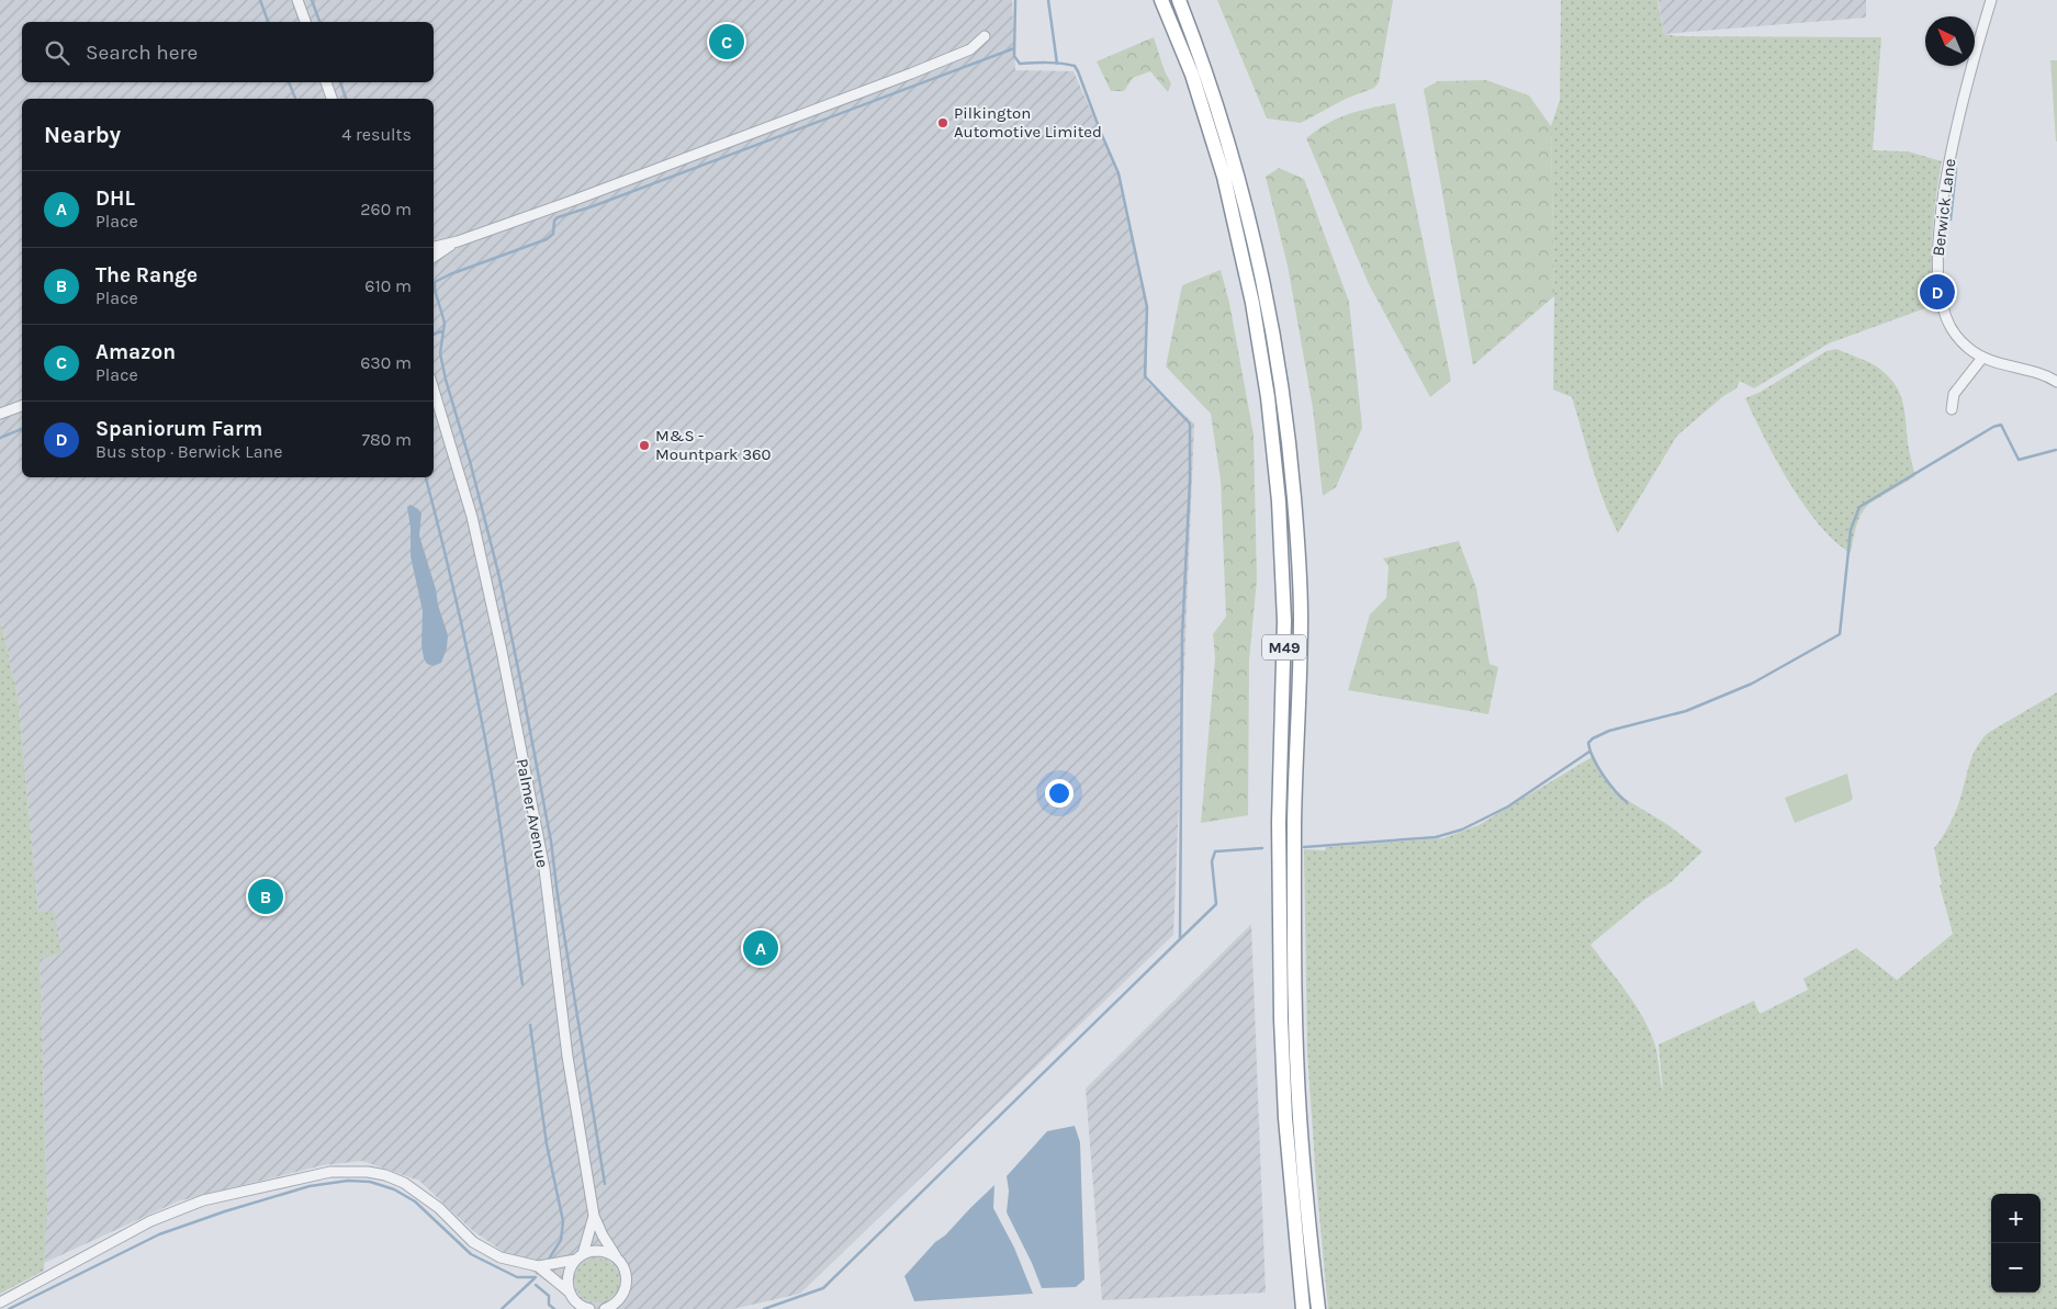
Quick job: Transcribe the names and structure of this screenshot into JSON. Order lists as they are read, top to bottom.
{
  "streets": {
    "highway": ["M49"],
    "street": ["Berwick Lane", "Palmer Avenue"]
  },
  "places": ["Pilkington Automotive Limited", "M&S - Mountpark 360"],
  "north": "top left",
  "page": {
    "pins": [
      "C",
      "D",
      "B",
      "A"
    ],
    "search": "Search here",
    "heading": ["Nearby", "4 results"],
    "list": [
      {
        "mark": "A",
        "name": "DHL",
        "note": "Place",
        "value": "260 m"
      },
      {
        "mark": "B",
        "name": "The Range",
        "note": "Place",
        "value": "610 m"
      },
      {
        "mark": "C",
        "name": "Amazon",
        "note": "Place",
        "value": "630 m"
      },
      {
        "mark": "D",
        "name": "Spaniorum Farm",
        "note": "Bus stop · Berwick Lane",
        "value": "780 m"
      }
    ],
    "map_buttons": ["+", "−"]
  }
}
